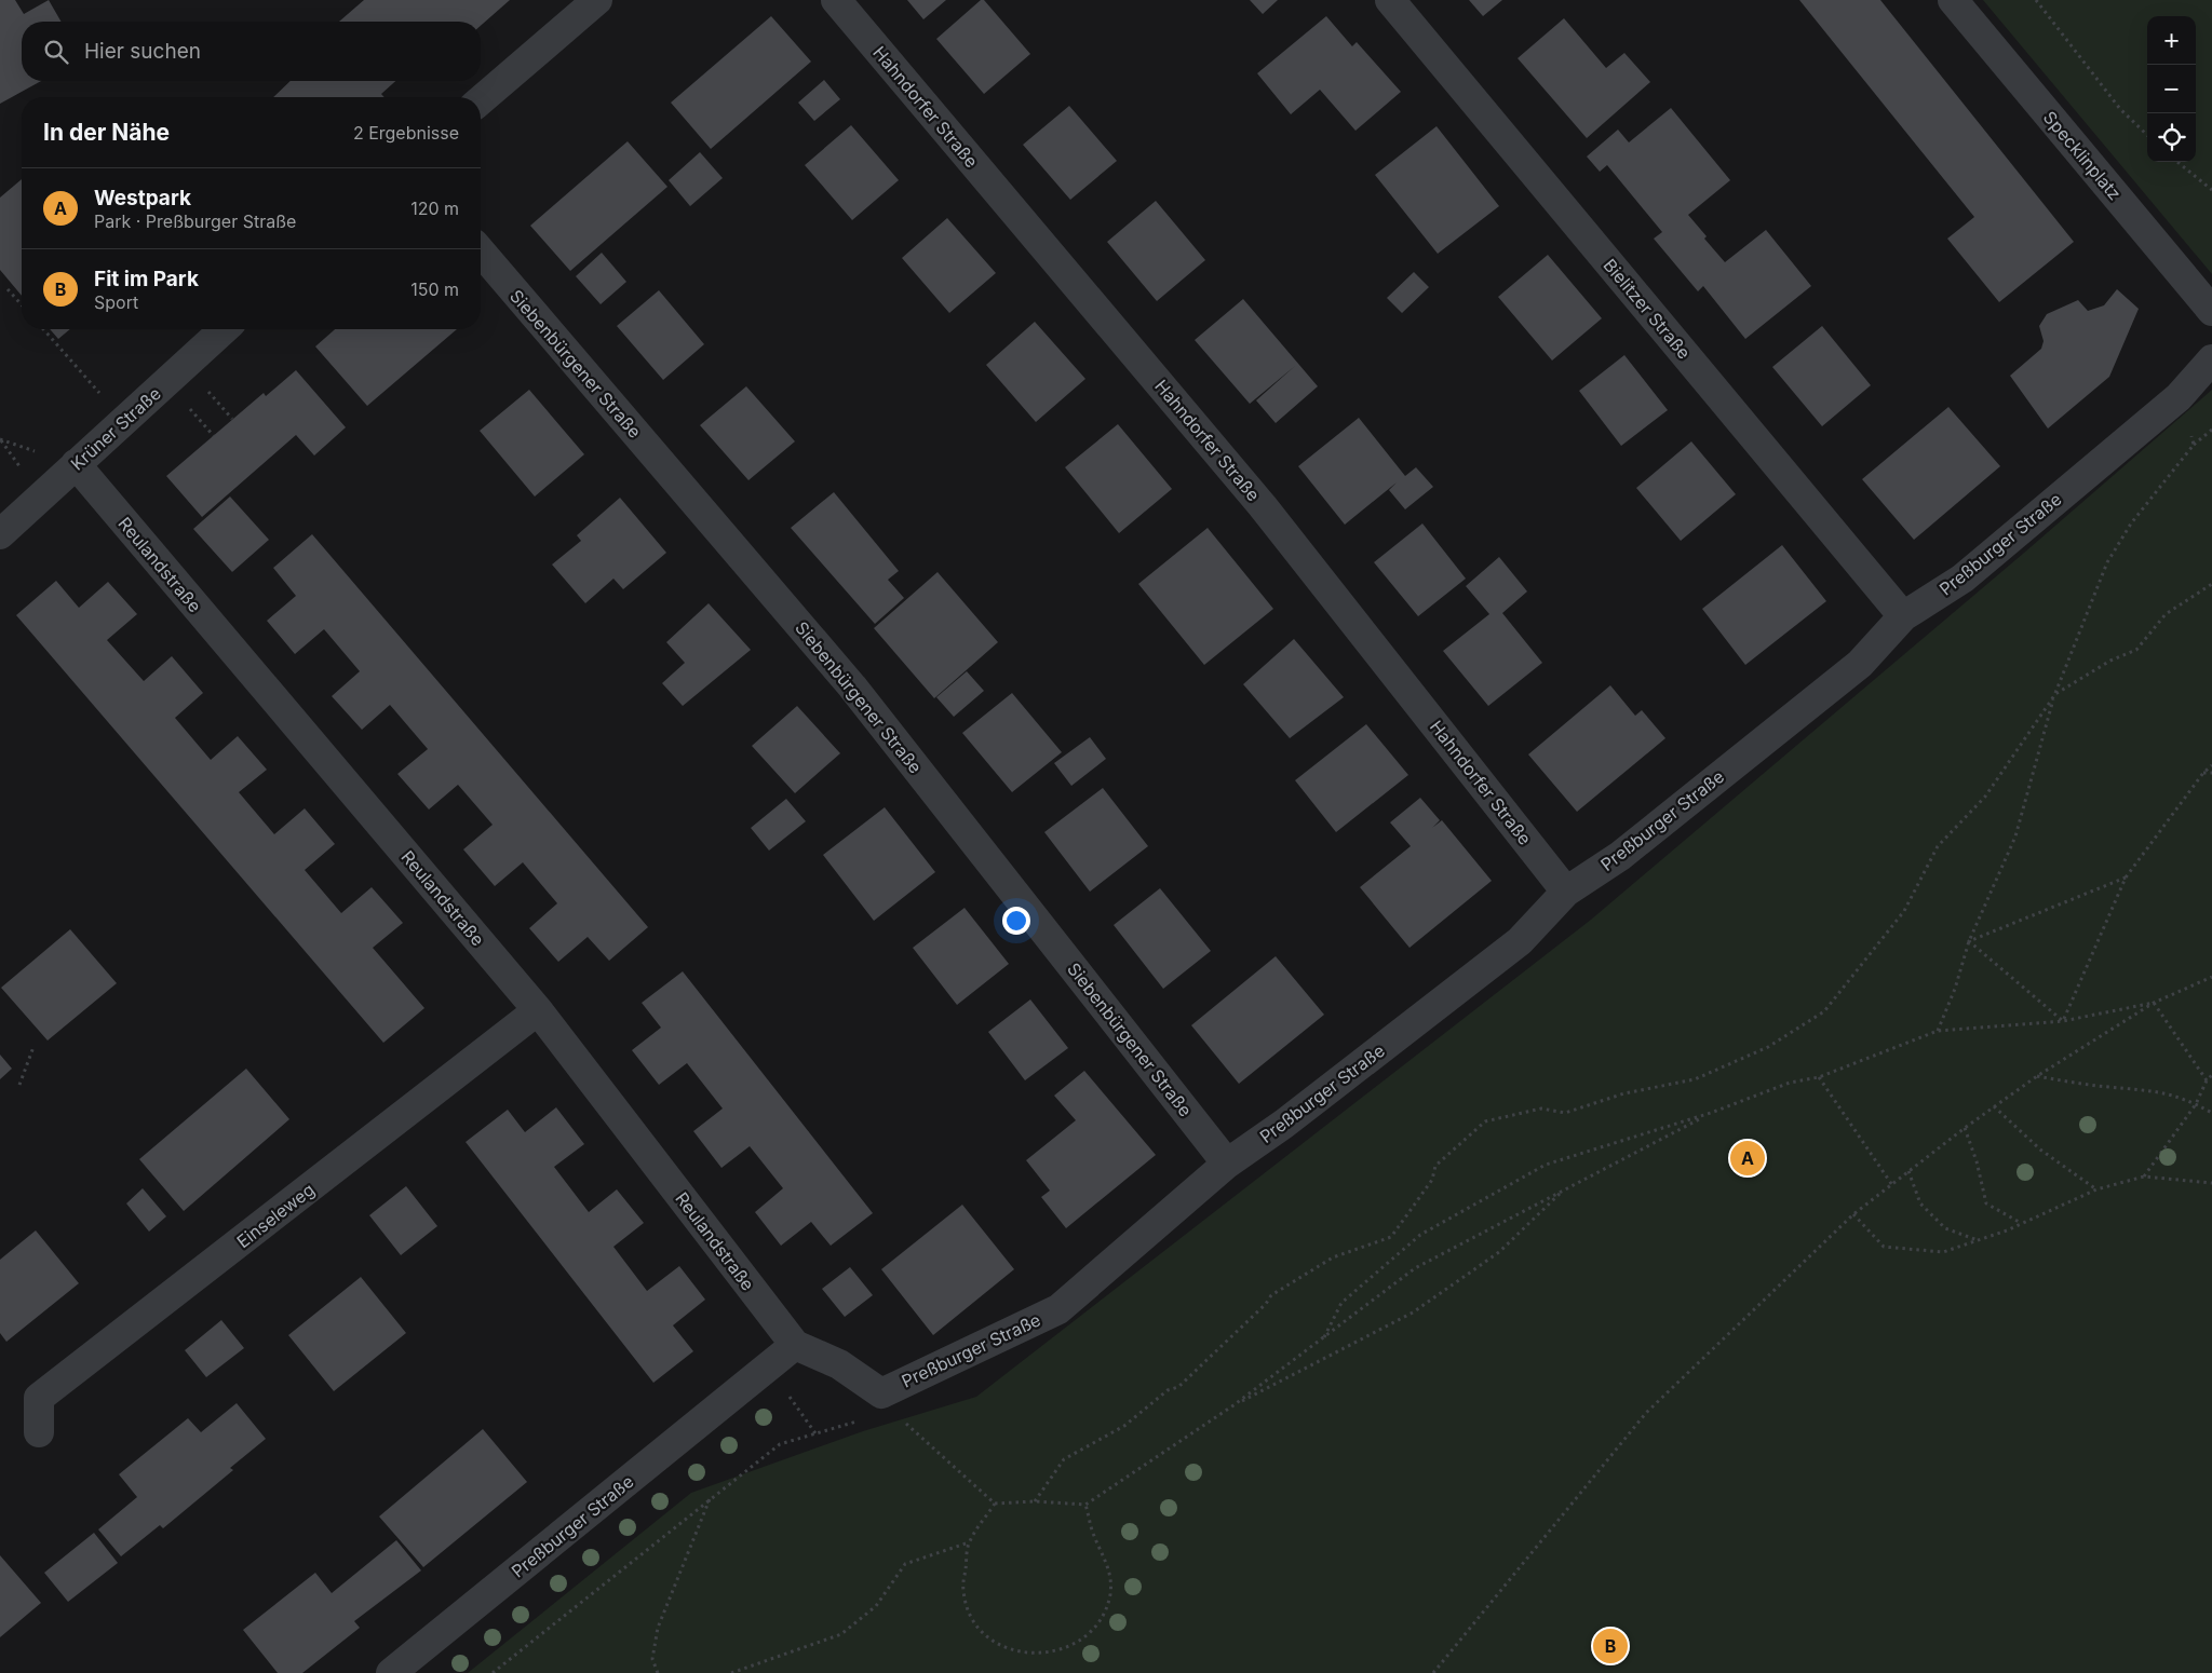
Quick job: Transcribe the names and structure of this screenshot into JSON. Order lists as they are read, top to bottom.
{
  "streets": {
    "street": [
      "Hahndorfer Straße",
      "Specklinplatz",
      "Bielitzer Straße",
      "Siebenbürgener Straße",
      "Krüner Straße",
      "Preßburger Straße",
      "Reulandstraße",
      "Einseleweg"
    ]
  },
  "crossings": [
    ["Hahndorfer Straße", "Preßburger Straße"],
    ["Bielitzer Straße", "Preßburger Straße"],
    ["Siebenbürgener Straße", "Preßburger Straße"],
    ["Krüner Straße", "Reulandstraße"],
    ["Preßburger Straße", "Reulandstraße"],
    ["Reulandstraße", "Einseleweg"]
  ],
  "page": {
    "map_buttons": ["+", "−"],
    "search": "Hier suchen",
    "heading": ["In der Nähe", "2 Ergebnisse"],
    "list": [
      {
        "mark": "A",
        "name": "Westpark",
        "note": "Park · Preßburger Straße",
        "value": "120 m"
      },
      {
        "mark": "B",
        "name": "Fit im Park",
        "note": "Sport",
        "value": "150 m"
      }
    ],
    "pins": ["A", "B"]
  }
}
